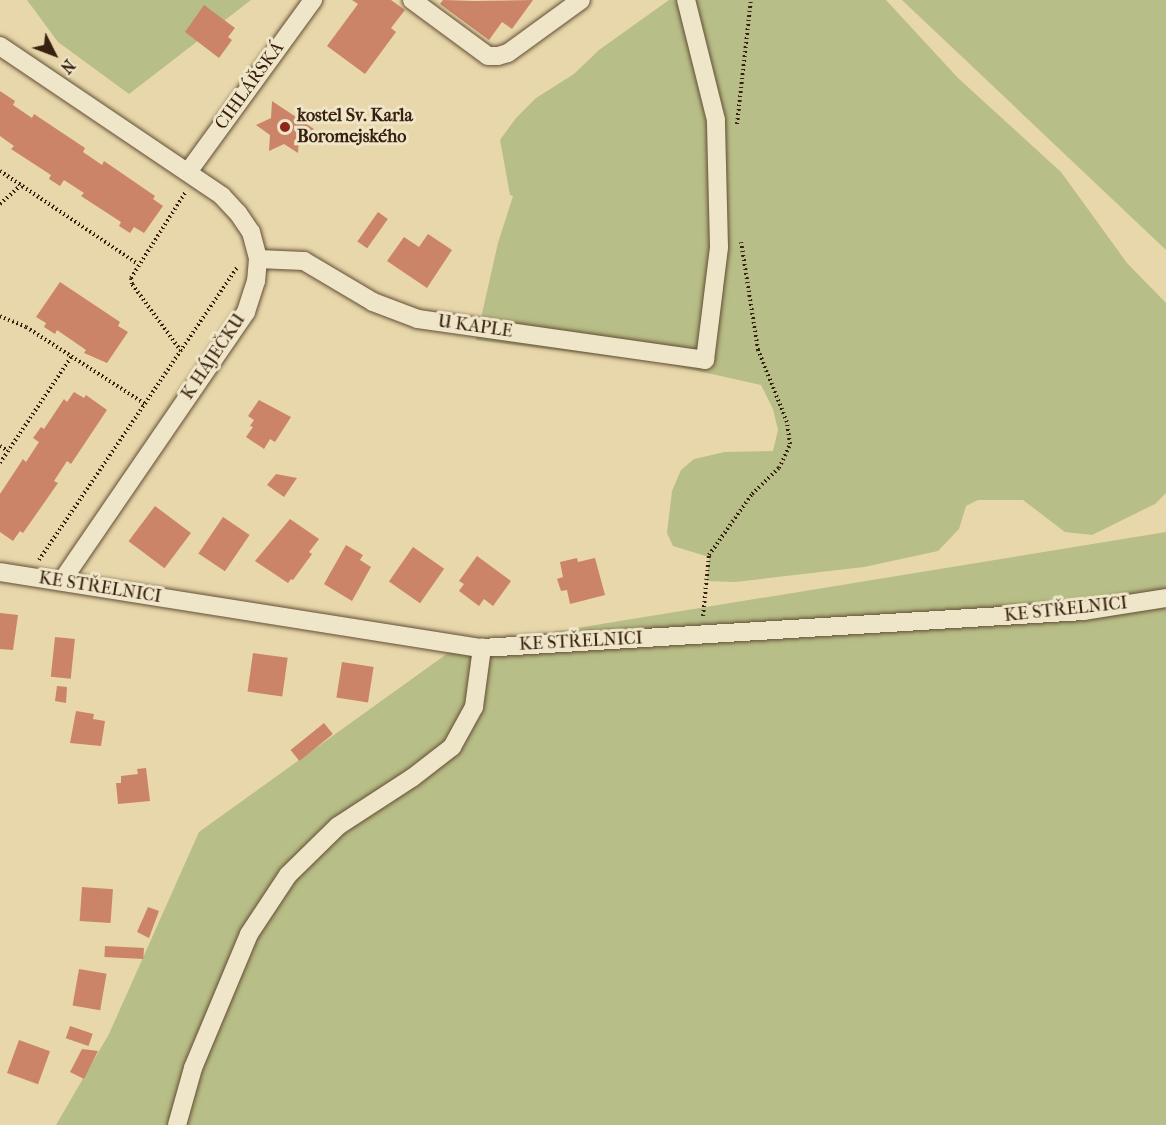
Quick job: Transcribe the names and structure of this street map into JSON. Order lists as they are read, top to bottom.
{
  "streets": {
    "street": [
      "CIHLÁŘSKÁ",
      "U KAPLE",
      "K HÁJEČKU",
      "KE STŘELNICI"
    ]
  },
  "crossings": [
    ["CIHLÁŘSKÁ", "K HÁJEČKU"],
    ["U KAPLE", "K HÁJEČKU"],
    ["K HÁJEČKU", "KE STŘELNICI"]
  ],
  "places": ["kostel Sv. Karla Boromejského"],
  "north": "bottom right"
}
